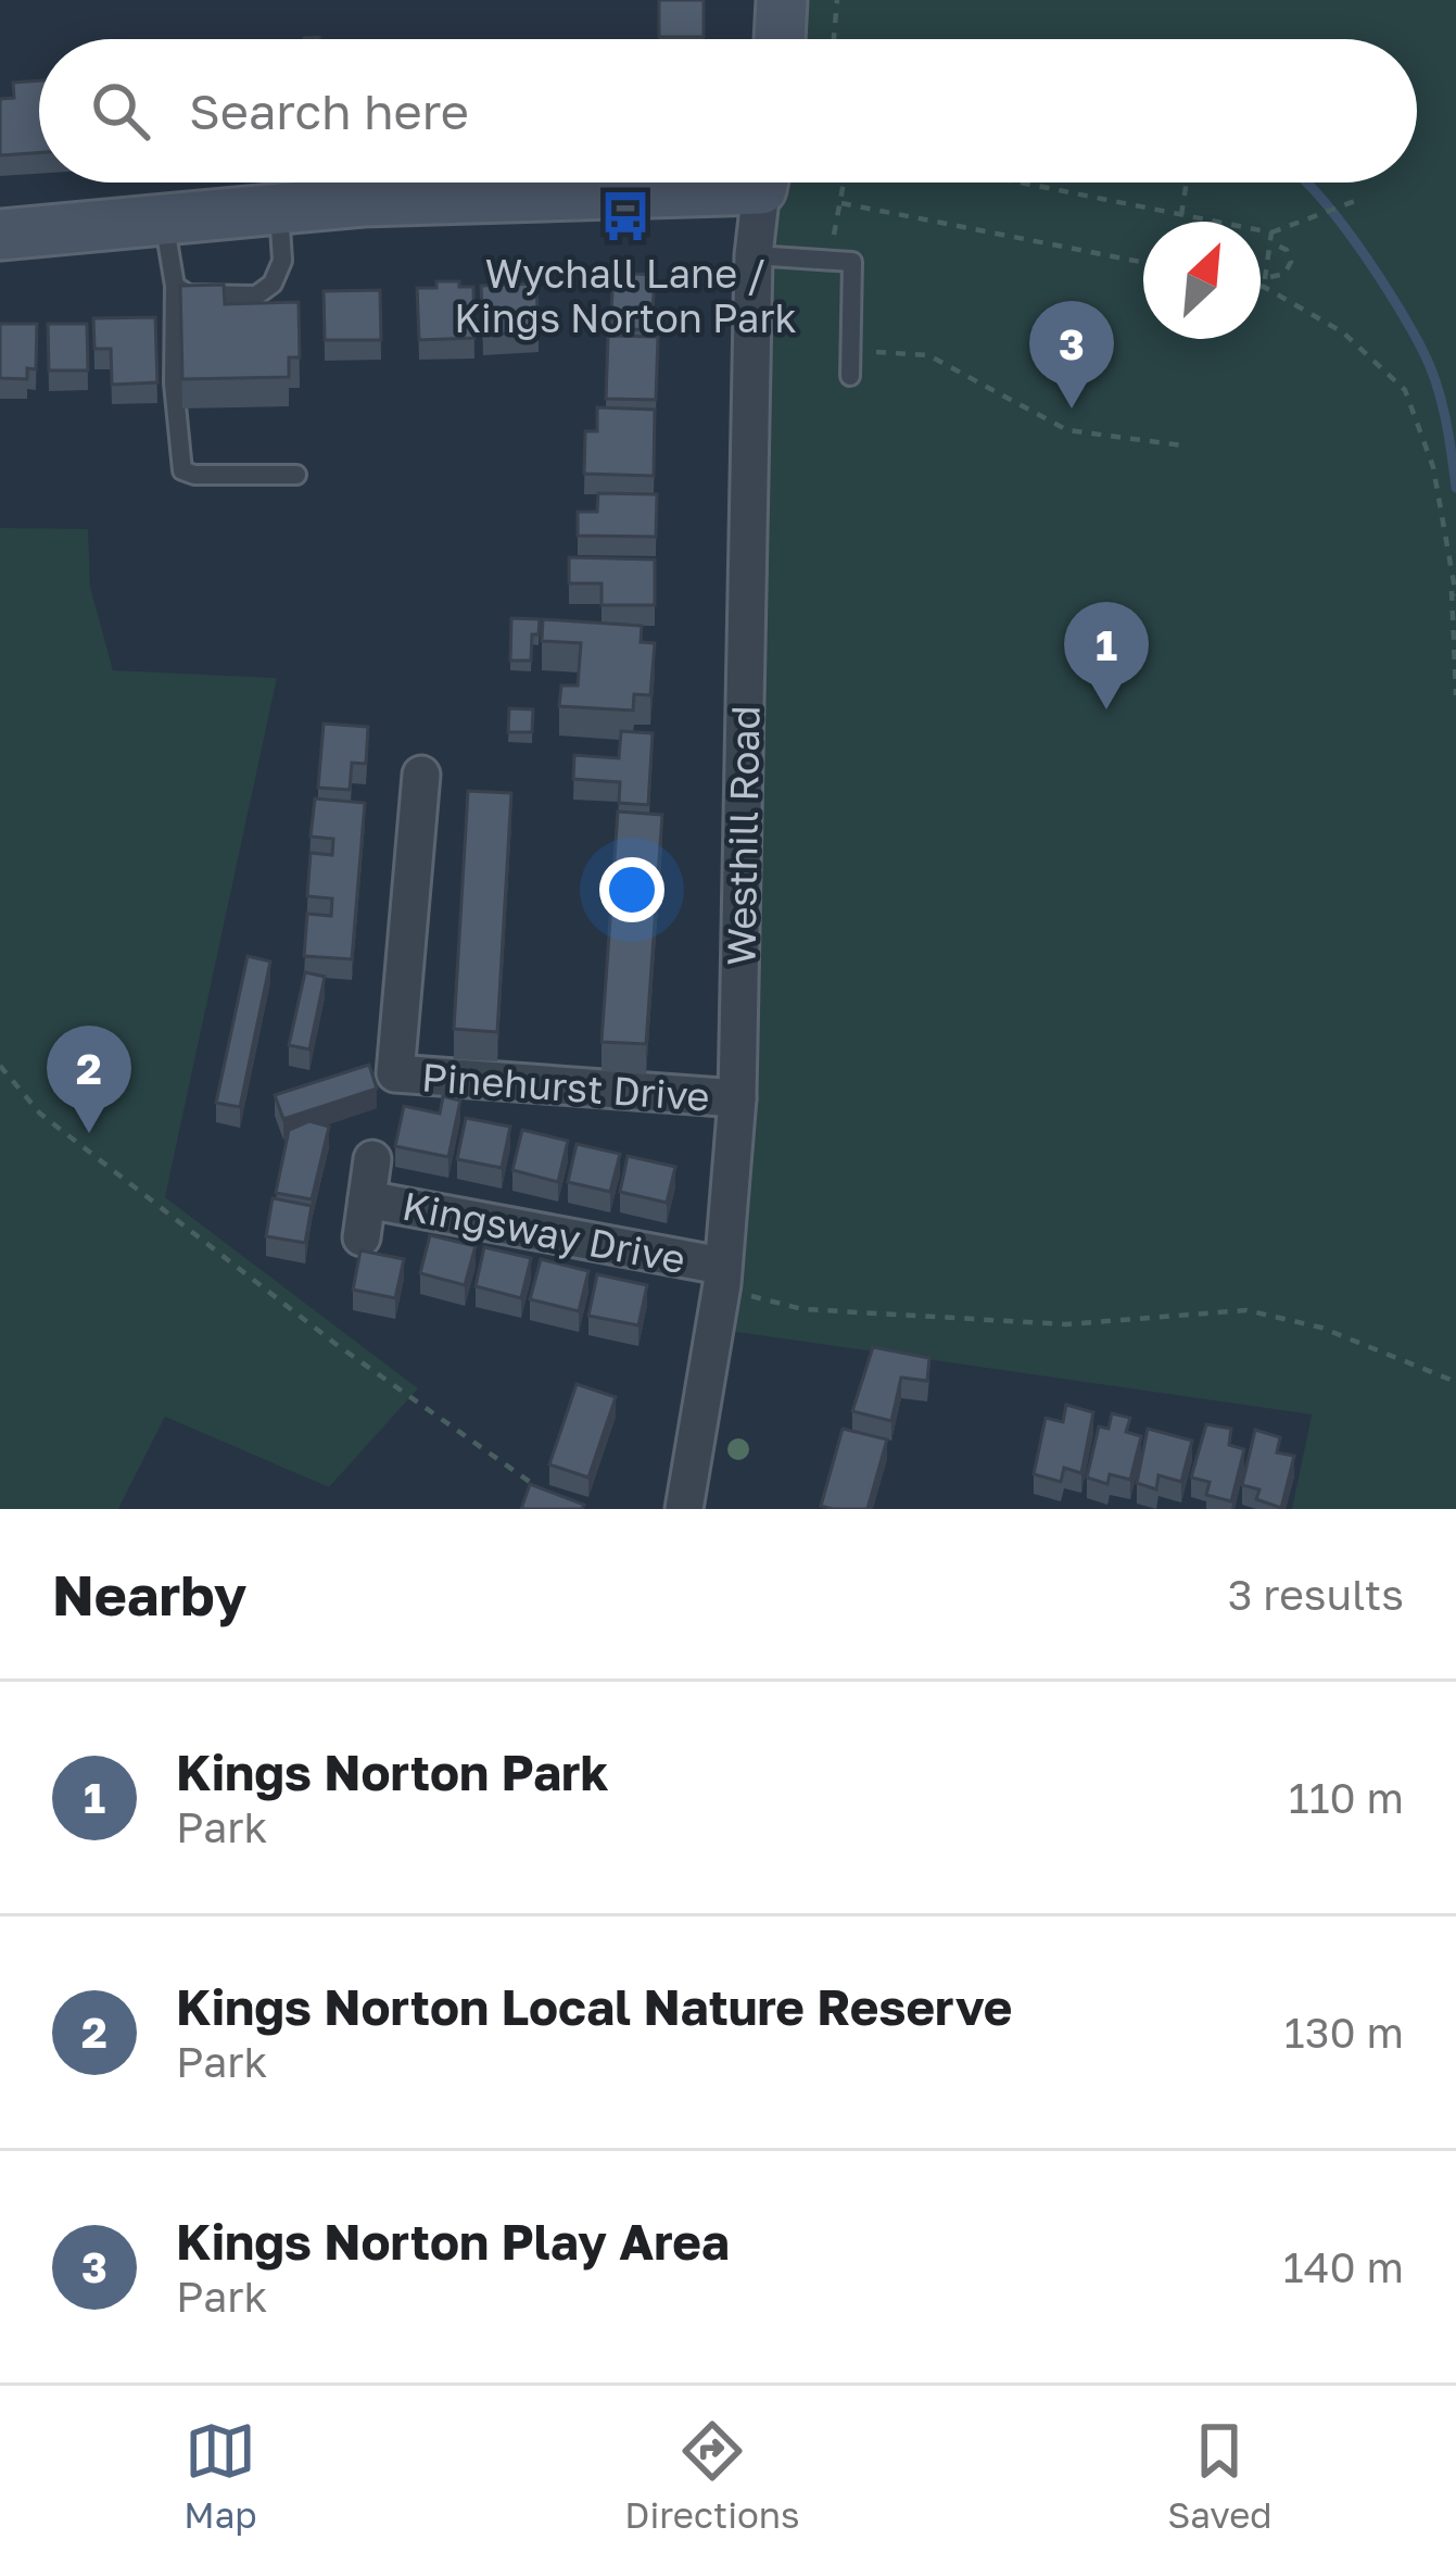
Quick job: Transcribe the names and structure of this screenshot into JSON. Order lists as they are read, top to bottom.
{
  "streets": {
    "street": ["Westhill Road", "Pinehurst Drive", "Kingsway Drive"]
  },
  "crossings": [
    ["Westhill Road", "Pinehurst Drive"],
    ["Westhill Road", "Kingsway Drive"]
  ],
  "places": {
    "bus stop": ["Wychall Lane / Kings Norton Park"]
  },
  "north": "top right",
  "page": {
    "search": "Search here",
    "pins": ["3", "1", "2"],
    "heading": ["Nearby", "3 results"],
    "list": [
      {
        "mark": "1",
        "name": "Kings Norton Park",
        "note": "Park",
        "value": "110 m"
      },
      {
        "mark": "2",
        "name": "Kings Norton Local Nature Reserve",
        "note": "Park",
        "value": "130 m"
      },
      {
        "mark": "3",
        "name": "Kings Norton Play Area",
        "note": "Park",
        "value": "140 m"
      }
    ],
    "nav": ["Map", "Directions", "Saved"]
  }
}
